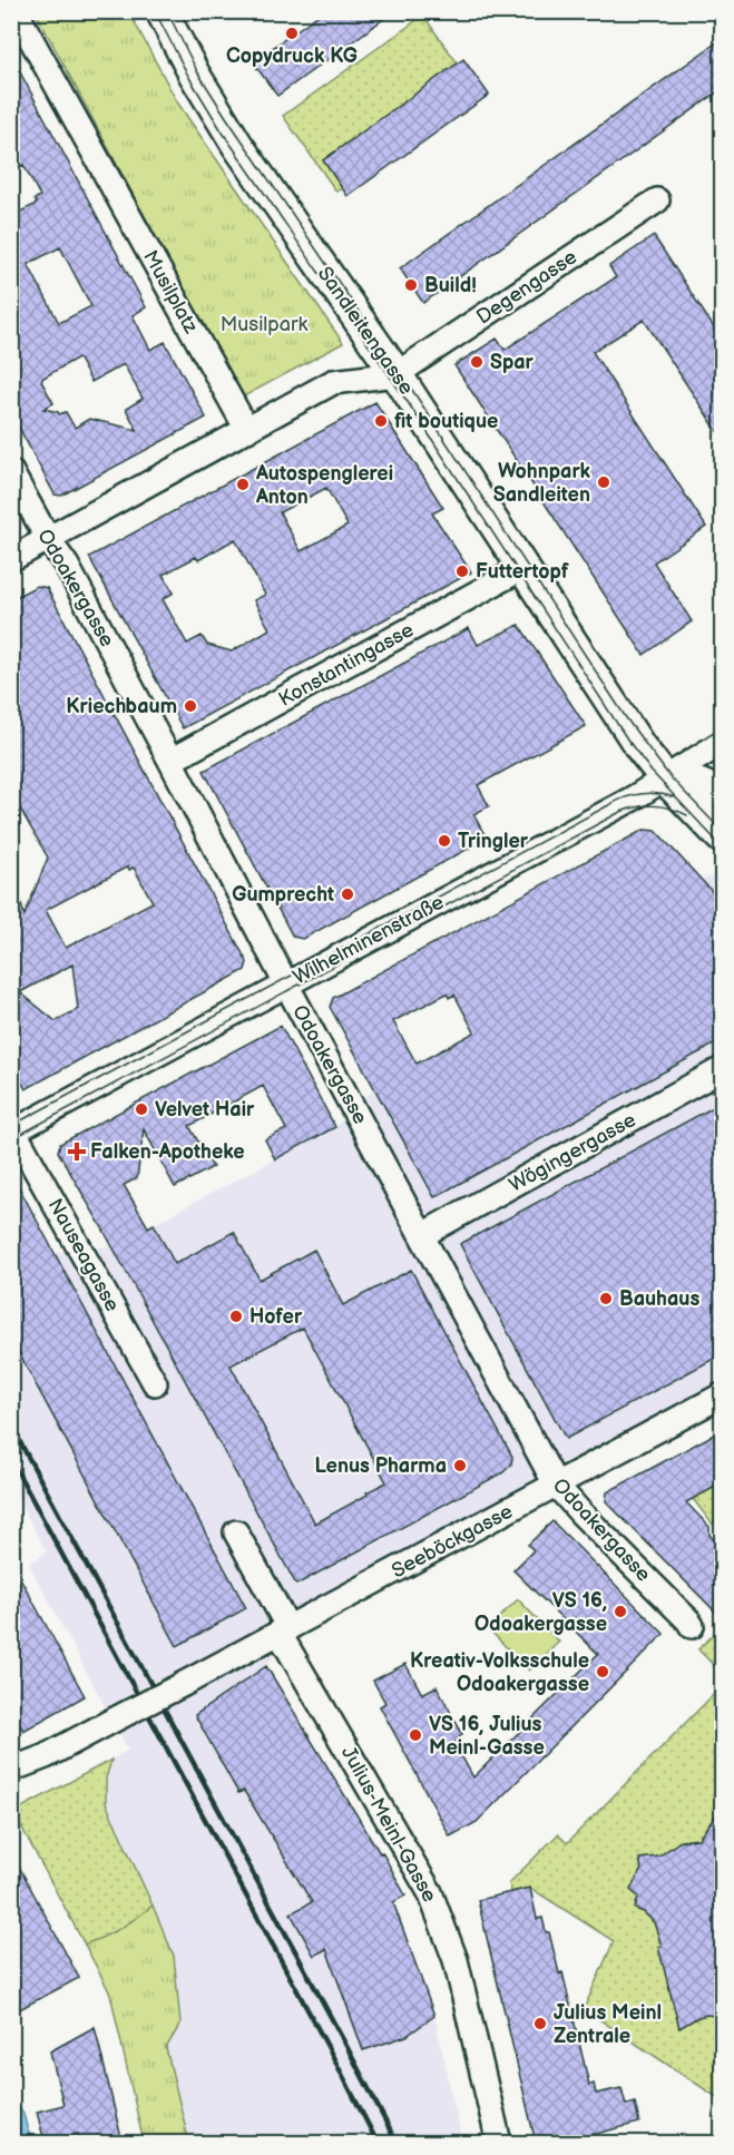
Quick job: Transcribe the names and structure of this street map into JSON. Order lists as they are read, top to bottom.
{
  "streets": {
    "main road": ["Sandleitengasse"],
    "street": [
      "Degengasse",
      "Musilplatz",
      "Odoakergasse",
      "Konstantingasse",
      "Wilhelminenstraße",
      "Wögingergasse",
      "Nauseagasse",
      "Seeböckgasse",
      "Julius-Meinl-Gasse"
    ]
  },
  "crossings": [
    ["Degengasse", "Sandleitengasse"],
    ["Sandleitengasse", "Konstantingasse"],
    ["Sandleitengasse", "Wilhelminenstraße"],
    ["Odoakergasse", "Konstantingasse"],
    ["Odoakergasse", "Wilhelminenstraße"],
    ["Odoakergasse", "Wögingergasse"],
    ["Odoakergasse", "Seeböckgasse"],
    ["Wilhelminenstraße", "Nauseagasse"],
    ["Seeböckgasse", "Julius-Meinl-Gasse"]
  ],
  "parks": ["Musilpark"],
  "places": {
    "other": [
      "Copydruck KG",
      "Build!",
      "Spar",
      "fit boutique",
      "Wohnpark Sandleiten",
      "Autospenglerei Anton",
      "Futtertopf",
      "Kriechbaum",
      "Tringler",
      "Gumprecht",
      "Velvet Hair",
      "Bauhaus",
      "Hofer",
      "Lenus Pharma",
      "VS 16, Odoakergasse",
      "Kreativ-Volksschule Odoakergasse",
      "VS 16, Julius Meinl-Gasse",
      "Julius Meinl Zentrale"
    ],
    "health": ["Falken-Apotheke"]
  }
}
